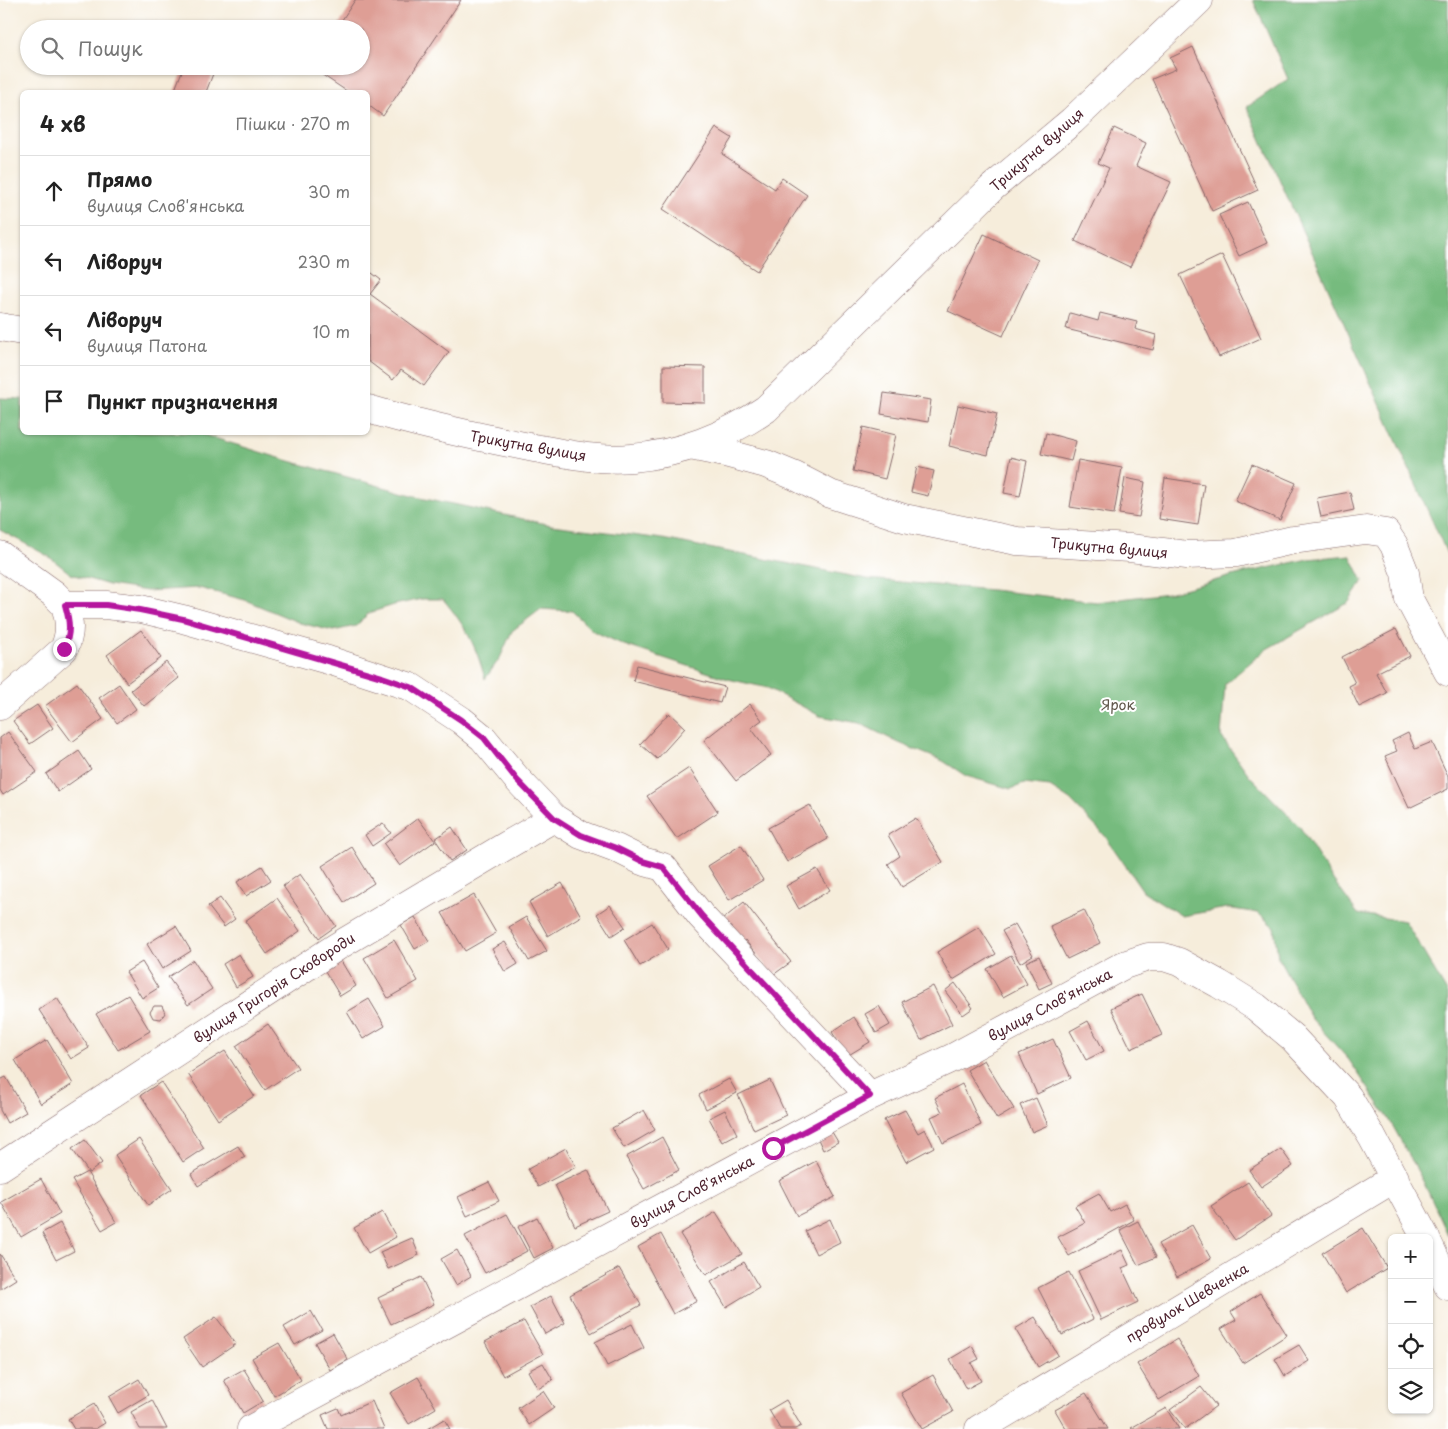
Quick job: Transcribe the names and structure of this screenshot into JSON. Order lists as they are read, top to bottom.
{
  "streets": {
    "street": [
      "Трикутна вулиця",
      "вулиця Григорія Сковороди",
      "вулиця Слов'янська",
      "провулок Шевченка"
    ]
  },
  "crossings": [
    ["вулиця Слов'янська", "провулок Шевченка"]
  ],
  "parks": ["Ярок"],
  "page": {
    "search": "Пошук",
    "heading": ["4 хв", "Пішки · 270 m"],
    "list": [
      ["Прямо", "вулиця Слов'янська", "30 m"],
      ["Ліворуч", "230 m"],
      ["Ліворуч", "вулиця Патона", "10 m"],
      "Пункт призначення"
    ],
    "map_buttons": ["+", "−"]
  }
}
